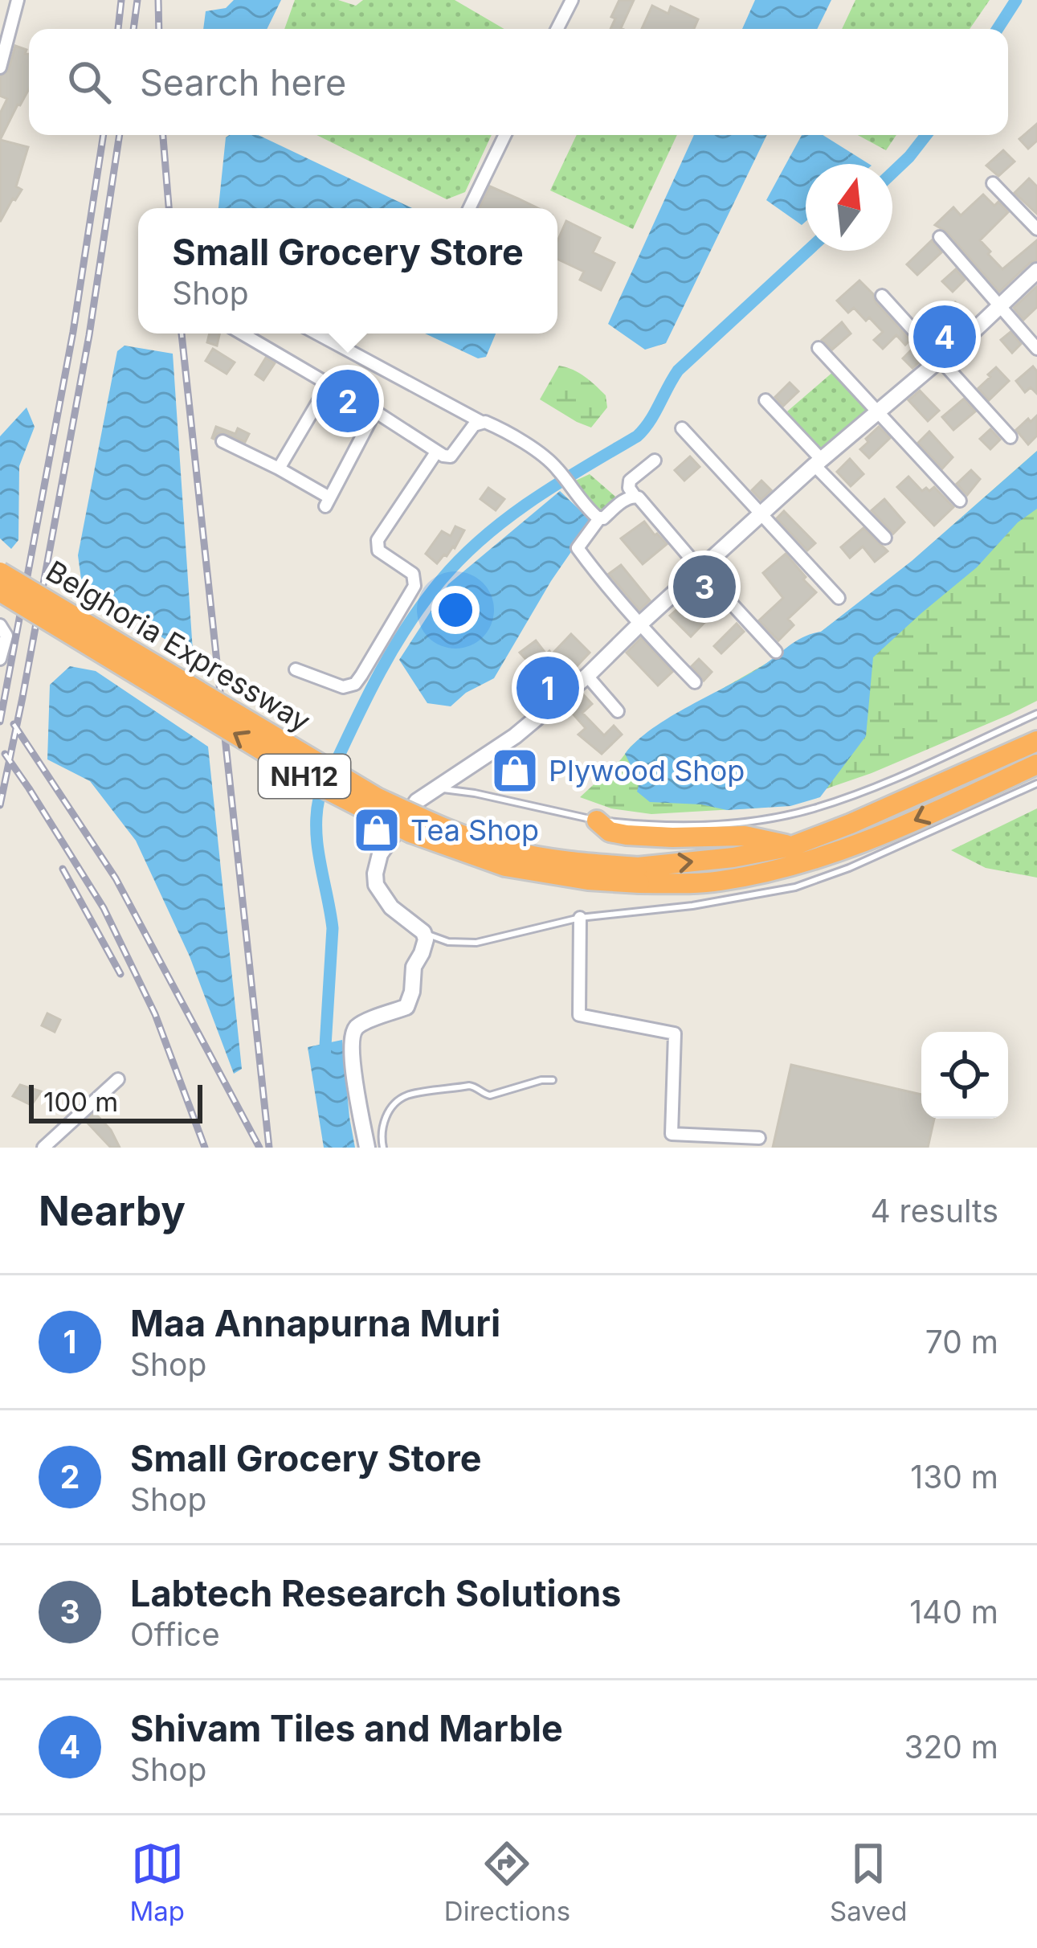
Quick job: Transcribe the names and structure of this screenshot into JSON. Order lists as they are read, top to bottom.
{
  "streets": {
    "highway": ["Belghoria Expressway", "NH12"]
  },
  "places": {
    "shop": ["Plywood Shop", "Tea Shop"]
  },
  "scale_bar": "100 m",
  "north": "top",
  "page": {
    "search": "Search here",
    "popup": ["Small Grocery Store", "Shop"],
    "pins": [
      "4",
      "2",
      "3",
      "1"
    ],
    "scale": "100 m",
    "heading": ["Nearby", "4 results"],
    "list": [
      {
        "mark": "1",
        "name": "Maa Annapurna Muri",
        "note": "Shop",
        "value": "70 m"
      },
      {
        "mark": "2",
        "name": "Small Grocery Store",
        "note": "Shop",
        "value": "130 m"
      },
      {
        "mark": "3",
        "name": "Labtech Research Solutions",
        "note": "Office",
        "value": "140 m"
      },
      {
        "mark": "4",
        "name": "Shivam Tiles and Marble",
        "note": "Shop",
        "value": "320 m"
      }
    ],
    "nav": ["Map", "Directions", "Saved"]
  }
}
